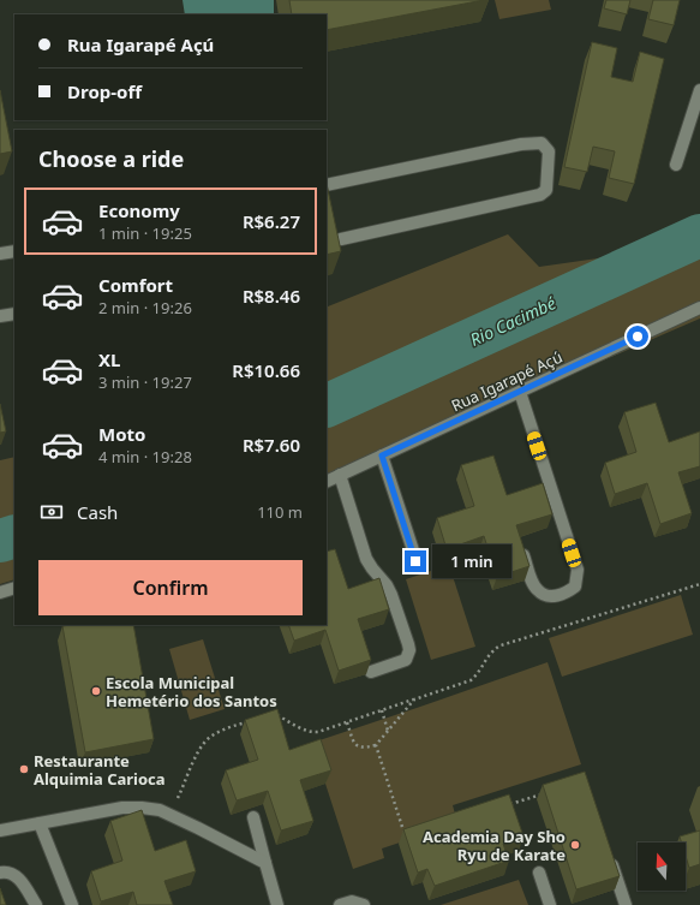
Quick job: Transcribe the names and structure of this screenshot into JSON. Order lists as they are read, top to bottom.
{
  "streets": {
    "street": ["Rua Igarapé Açú"]
  },
  "water": ["Rio Cacimbé"],
  "places": ["Escola Municipal Hemetério dos Santos", "Restaurante Alquimia Carioca", "Academia Day Sho Ryu de Karate"],
  "north": "top",
  "page": {
    "banner": ["Rua Igarapé Açú", "Drop-off"],
    "heading": "Choose a ride",
    "list": [
      {
        "name": "Economy",
        "note": "1 min · 19:25",
        "value": "R$6.27"
      },
      {
        "name": "Comfort",
        "note": "2 min · 19:26",
        "value": "R$8.46"
      },
      {
        "name": "XL",
        "note": "3 min · 19:27",
        "value": "R$10.66"
      },
      {
        "name": "Moto",
        "note": "4 min · 19:28",
        "value": "R$7.60"
      }
    ],
    "pay": ["Cash", "110 m"],
    "bubble": "1 min",
    "buttons": "Confirm"
  }
}
